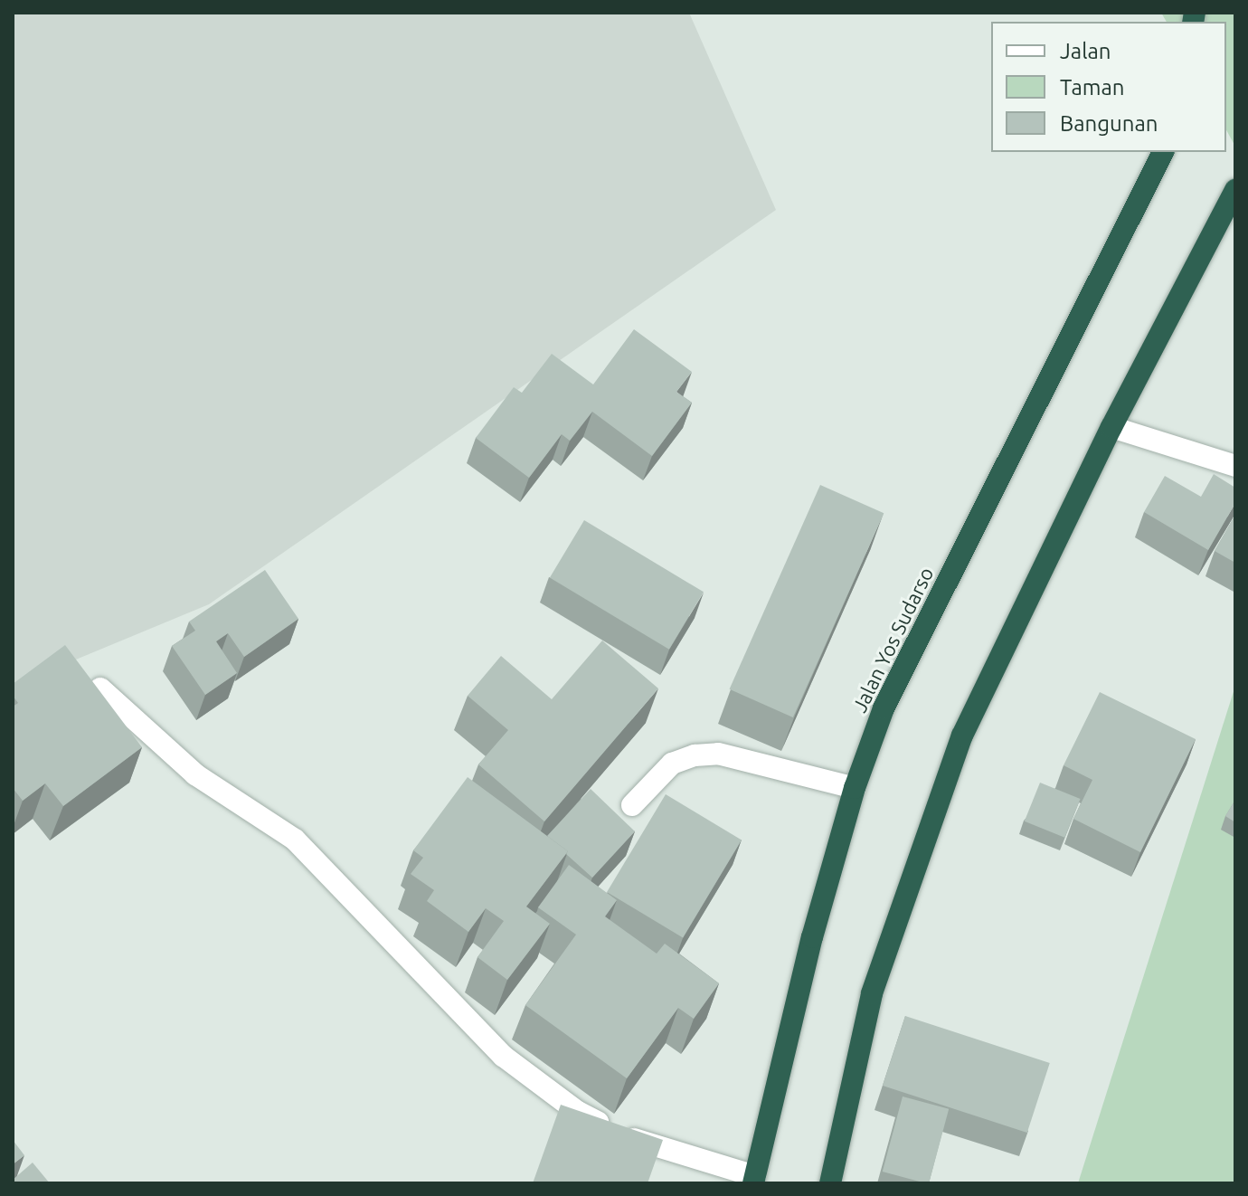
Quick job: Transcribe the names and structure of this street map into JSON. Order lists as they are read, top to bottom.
{
  "streets": {
    "highway": ["Jalan Yos Sudarso"]
  },
  "legend": ["Jalan", "Taman", "Bangunan"]
}
